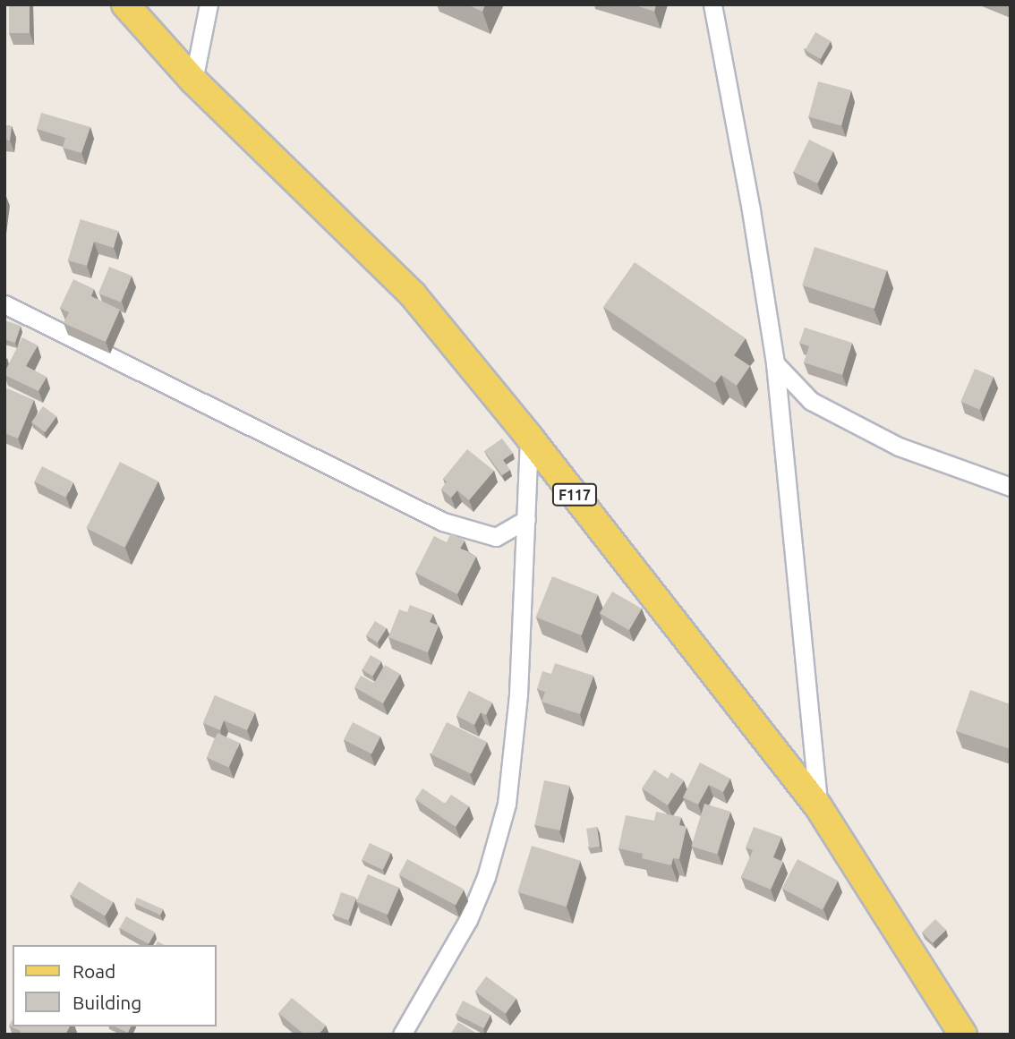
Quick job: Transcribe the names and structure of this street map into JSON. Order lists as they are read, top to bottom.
{
  "streets": {
    "main road": ["F117"]
  },
  "legend": ["Road", "Building"]
}
